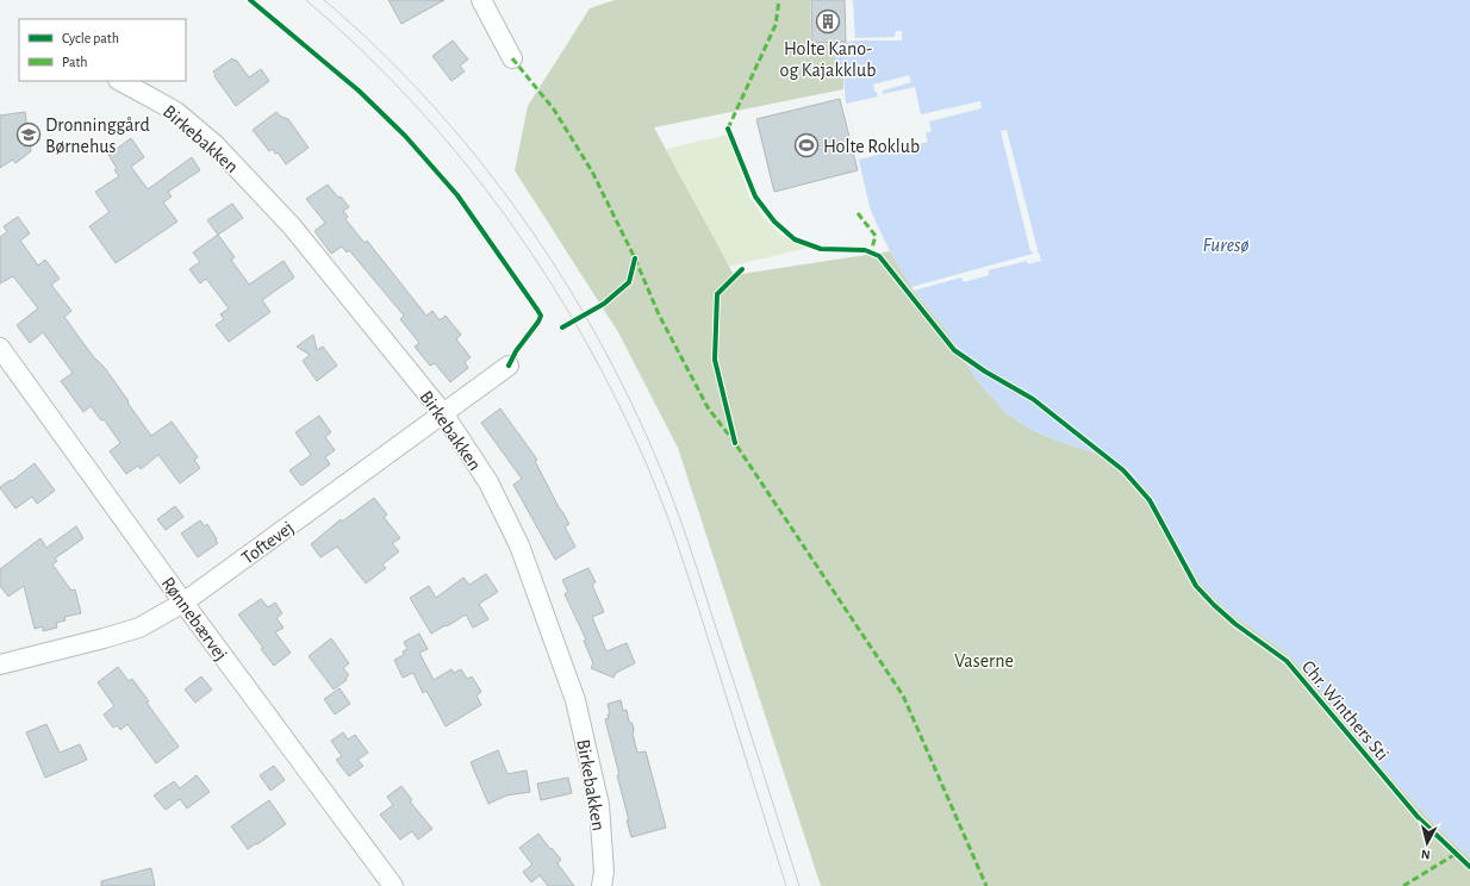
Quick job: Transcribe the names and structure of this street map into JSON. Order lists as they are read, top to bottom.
{
  "streets": {
    "street": ["Birkebakken", "Toftevej", "Rønnebærvej"],
    "cycle path": ["Chr. Winthers Sti"]
  },
  "crossings": [
    ["Birkebakken", "Toftevej"],
    ["Toftevej", "Rønnebærvej"]
  ],
  "water": ["Furesø"],
  "parks": ["Vaserne"],
  "places": {
    "building": ["Holte Kano- og Kajakklub"],
    "school or university": ["Dronninggård Børnehus"],
    "sports": ["Holte Roklub"]
  },
  "legend": ["Cycle path", "Path"],
  "north": "bottom"
}
